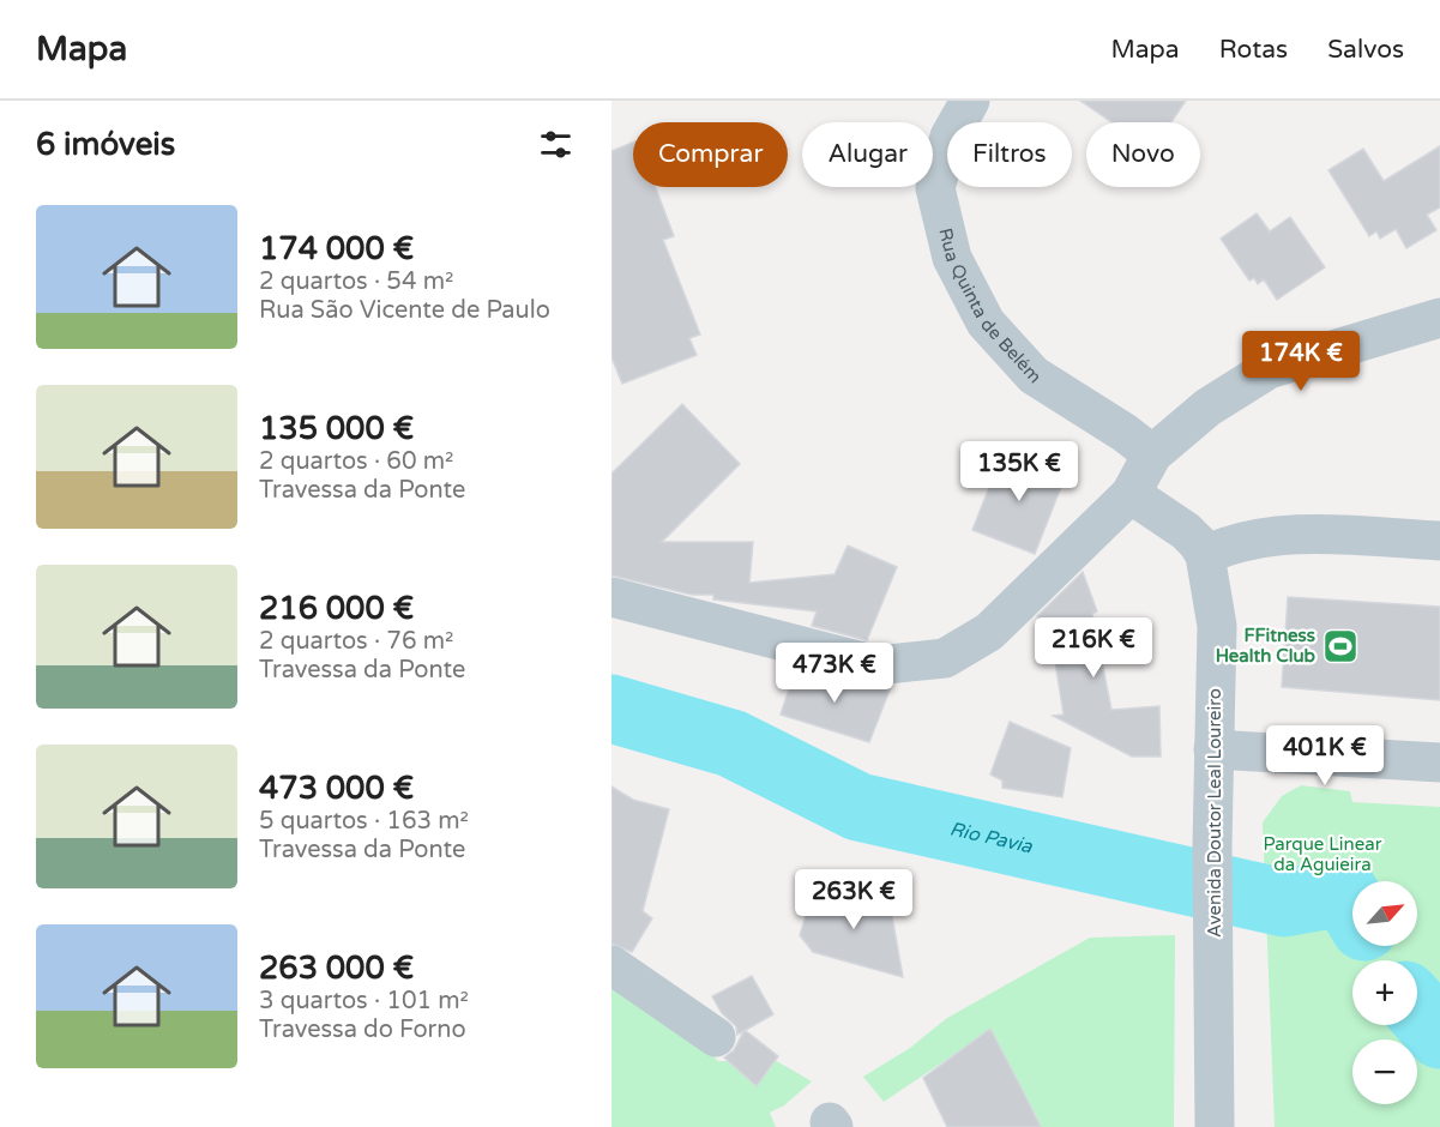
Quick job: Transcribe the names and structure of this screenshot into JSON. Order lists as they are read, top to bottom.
{
  "streets": {
    "street": ["Rua Quinta de Belém", "Avenida Doutor Leal Loureiro"]
  },
  "water": ["Rio Pavia"],
  "parks": ["Parque Linear da Aguieira"],
  "places": {
    "sports": ["FFitness Health Club"]
  },
  "north": "top right",
  "page": {
    "header": "Mapa",
    "nav": ["Mapa", "Rotas", "Salvos"],
    "heading": "6 imóveis",
    "chip": [
      "Comprar",
      "Alugar",
      "Filtros",
      "Novo"
    ],
    "list": [
      {
        "name": "174 000 €",
        "note": "2 quartos · 54 m² · Rua São Vicente de Paulo"
      },
      {
        "name": "135 000 €",
        "note": "2 quartos · 60 m² · Travessa da Ponte"
      },
      {
        "name": "216 000 €",
        "note": "2 quartos · 76 m² · Travessa da Ponte"
      },
      {
        "name": "473 000 €",
        "note": "5 quartos · 163 m² · Travessa da Ponte"
      },
      {
        "name": "263 000 €",
        "note": "3 quartos · 101 m² · Travessa do Forno"
      }
    ],
    "price": [
      "174K €",
      "135K €",
      "216K €",
      "473K €",
      "401K €",
      "263K €"
    ],
    "map_buttons": ["+", "−"]
  }
}
